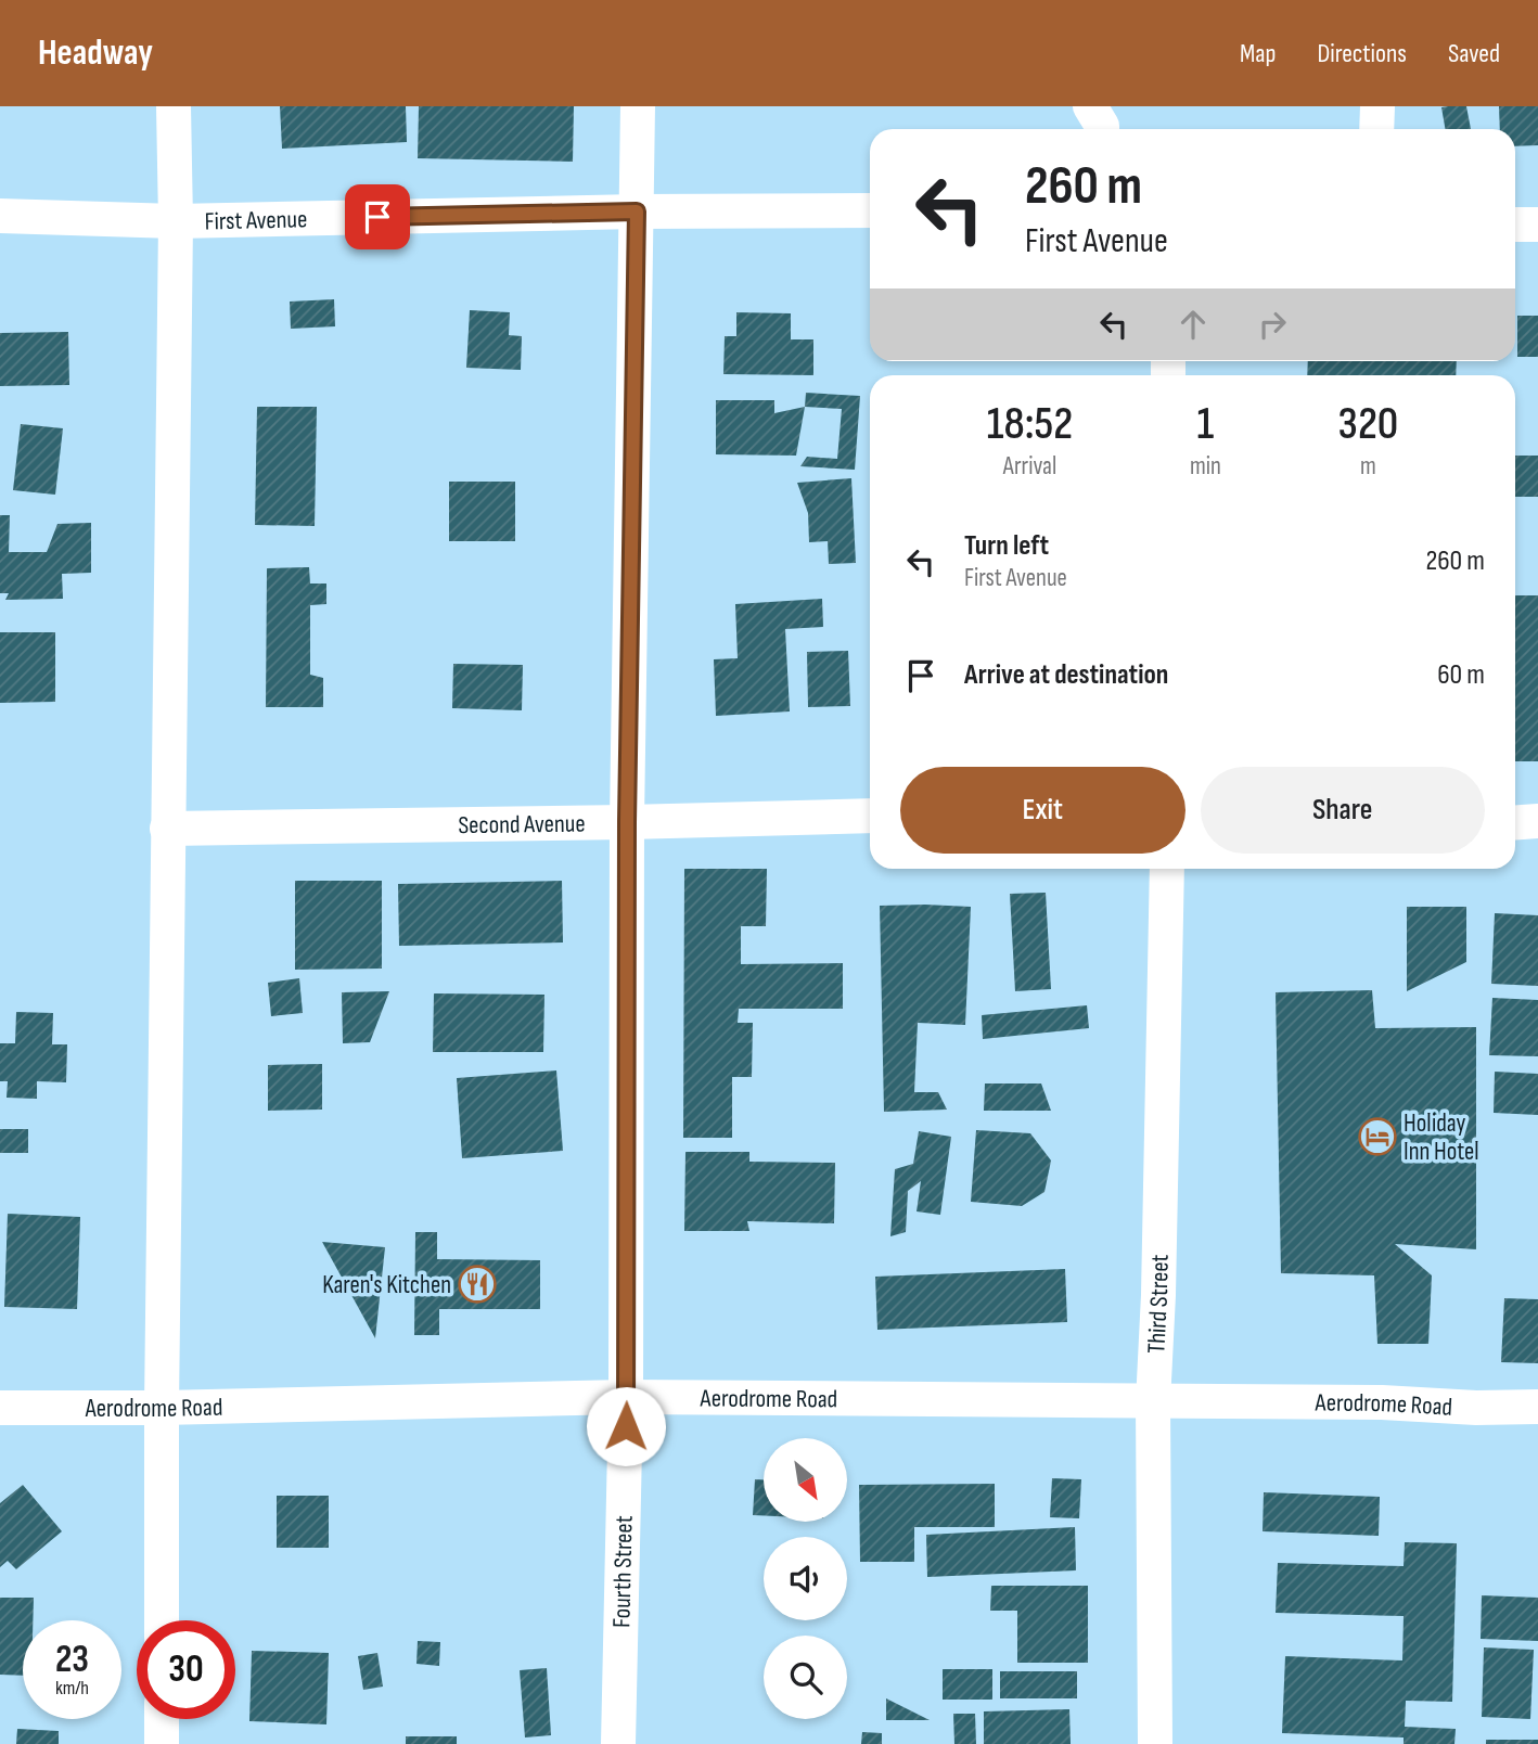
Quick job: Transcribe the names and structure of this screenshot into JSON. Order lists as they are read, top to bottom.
{
  "streets": {
    "street": [
      "First Avenue",
      "Second Avenue",
      "Third Street",
      "Aerodrome Road",
      "Fourth Street"
    ]
  },
  "crossings": [
    ["First Avenue", "Fourth Street"],
    ["Second Avenue", "Fourth Street"],
    ["Third Street", "Aerodrome Road"],
    ["Aerodrome Road", "Fourth Street"]
  ],
  "places": {
    "hotel": ["Holiday Inn Hotel"],
    "restaurant": ["Karen's Kitchen"]
  },
  "north": "bottom right",
  "page": {
    "header": "Headway",
    "nav": ["Map", "Directions", "Saved"],
    "turn": ["260 m", "First Avenue"],
    "eta": [
      "18:52",
      "Arrival",
      "1",
      "min",
      "320",
      "m"
    ],
    "list": [
      {
        "name": "Turn left",
        "note": "First Avenue",
        "value": "260 m"
      },
      {
        "name": "Arrive at destination",
        "value": "60 m"
      }
    ],
    "buttons": ["Exit", "Share"],
    "speed": "23 km/h",
    "limit": "30"
  }
}
